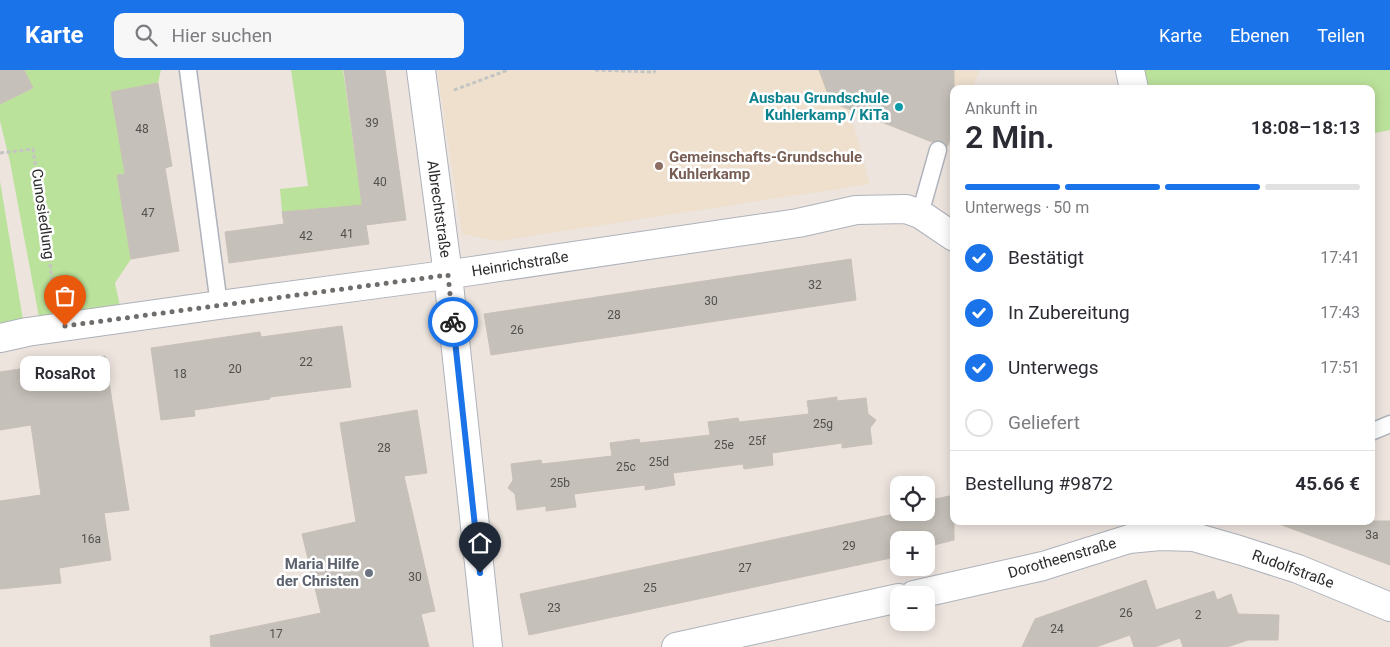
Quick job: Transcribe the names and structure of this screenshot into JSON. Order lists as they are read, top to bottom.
{
  "streets": {
    "street": [
      "Albrechtstraße",
      "Heinrichstraße",
      "Dorotheenstraße",
      "Rudolfstraße"
    ],
    "path": ["Cunosiedlung"]
  },
  "crossings": [
    ["Albrechtstraße", "Heinrichstraße"],
    ["Dorotheenstraße", "Rudolfstraße"]
  ],
  "places": [
    "Ausbau Grundschule Kuhlerkamp / KiTa",
    "Gemeinschafts-Grundschule Kuhlerkamp",
    "RosaRot",
    "Maria Hilfe der Christen"
  ],
  "house_numbers": [
    "39",
    "48",
    "40",
    "47",
    "41",
    "42",
    "32",
    "30",
    "28",
    "26",
    "22",
    "20",
    "18",
    "25g",
    "25f",
    "25e",
    "28",
    "25d",
    "25c",
    "25b",
    "3a",
    "16a",
    "29",
    "27",
    "30",
    "25",
    "23",
    "26",
    "2",
    "24",
    "17"
  ],
  "page": {
    "header": "Karte",
    "search": "Hier suchen",
    "nav": ["Karte", "Ebenen", "Teilen"],
    "heading": ["2 Min.", "Ankunft in", "18:08–18:13"],
    "panel": ["Bestellung #9872", "45.66 €"],
    "bar": "Unterwegs · 50 m",
    "list": [
      ["Bestätigt", "17:41"],
      ["In Zubereitung", "17:43"],
      ["Unterwegs", "17:51"],
      "Geliefert"
    ],
    "bubble": "RosaRot",
    "map_buttons": ["+", "−"]
  }
}
